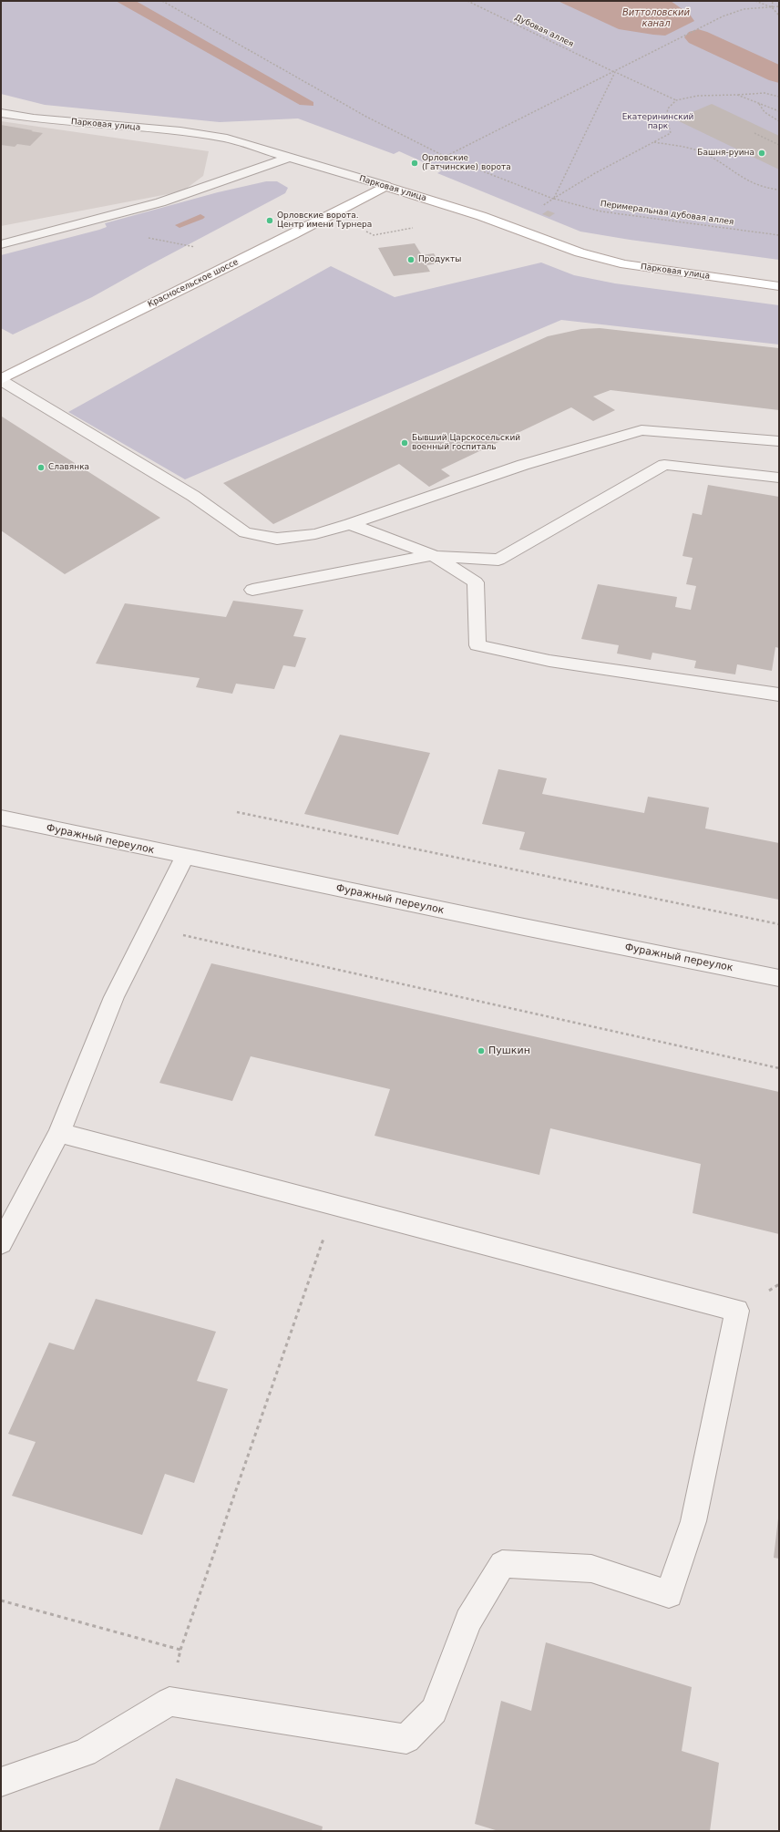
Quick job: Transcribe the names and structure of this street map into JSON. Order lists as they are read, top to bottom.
{
  "streets": {
    "main road": ["Парковая улица", "Красносельское шоссе"],
    "street": ["Фуражный переулок"],
    "path": ["Дубовая аллея", "Перимеральная дубовая аллея"]
  },
  "crossings": [
    ["Парковая улица", "Красносельское шоссе"]
  ],
  "water": ["Виттоловский канал"],
  "parks": ["Екатерининский парк"],
  "places": [
    "Башня-руина",
    "Орловские (Гатчинские) ворота",
    "Орловские ворота. Центр имени Турнера",
    "Продукты",
    "Бывший Царскосельский военный госпиталь",
    "Славянка",
    "Пушкин"
  ]
}
